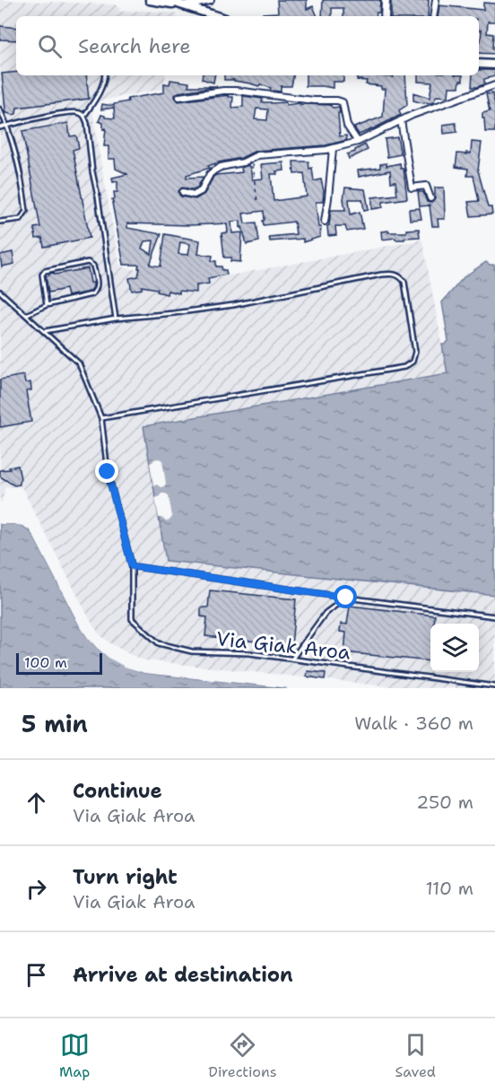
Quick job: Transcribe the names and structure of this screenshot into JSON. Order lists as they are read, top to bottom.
{
  "streets": {
    "lane": ["Via Giak Aroa"]
  },
  "scale_bar": "100 m",
  "page": {
    "search": "Search here",
    "scale": "100 m",
    "heading": ["5 min", "Walk · 360 m"],
    "list": [
      ["Continue", "Via Giak Aroa", "250 m"],
      ["Turn right", "Via Giak Aroa", "110 m"],
      "Arrive at destination"
    ],
    "nav": ["Map", "Directions", "Saved"]
  }
}
